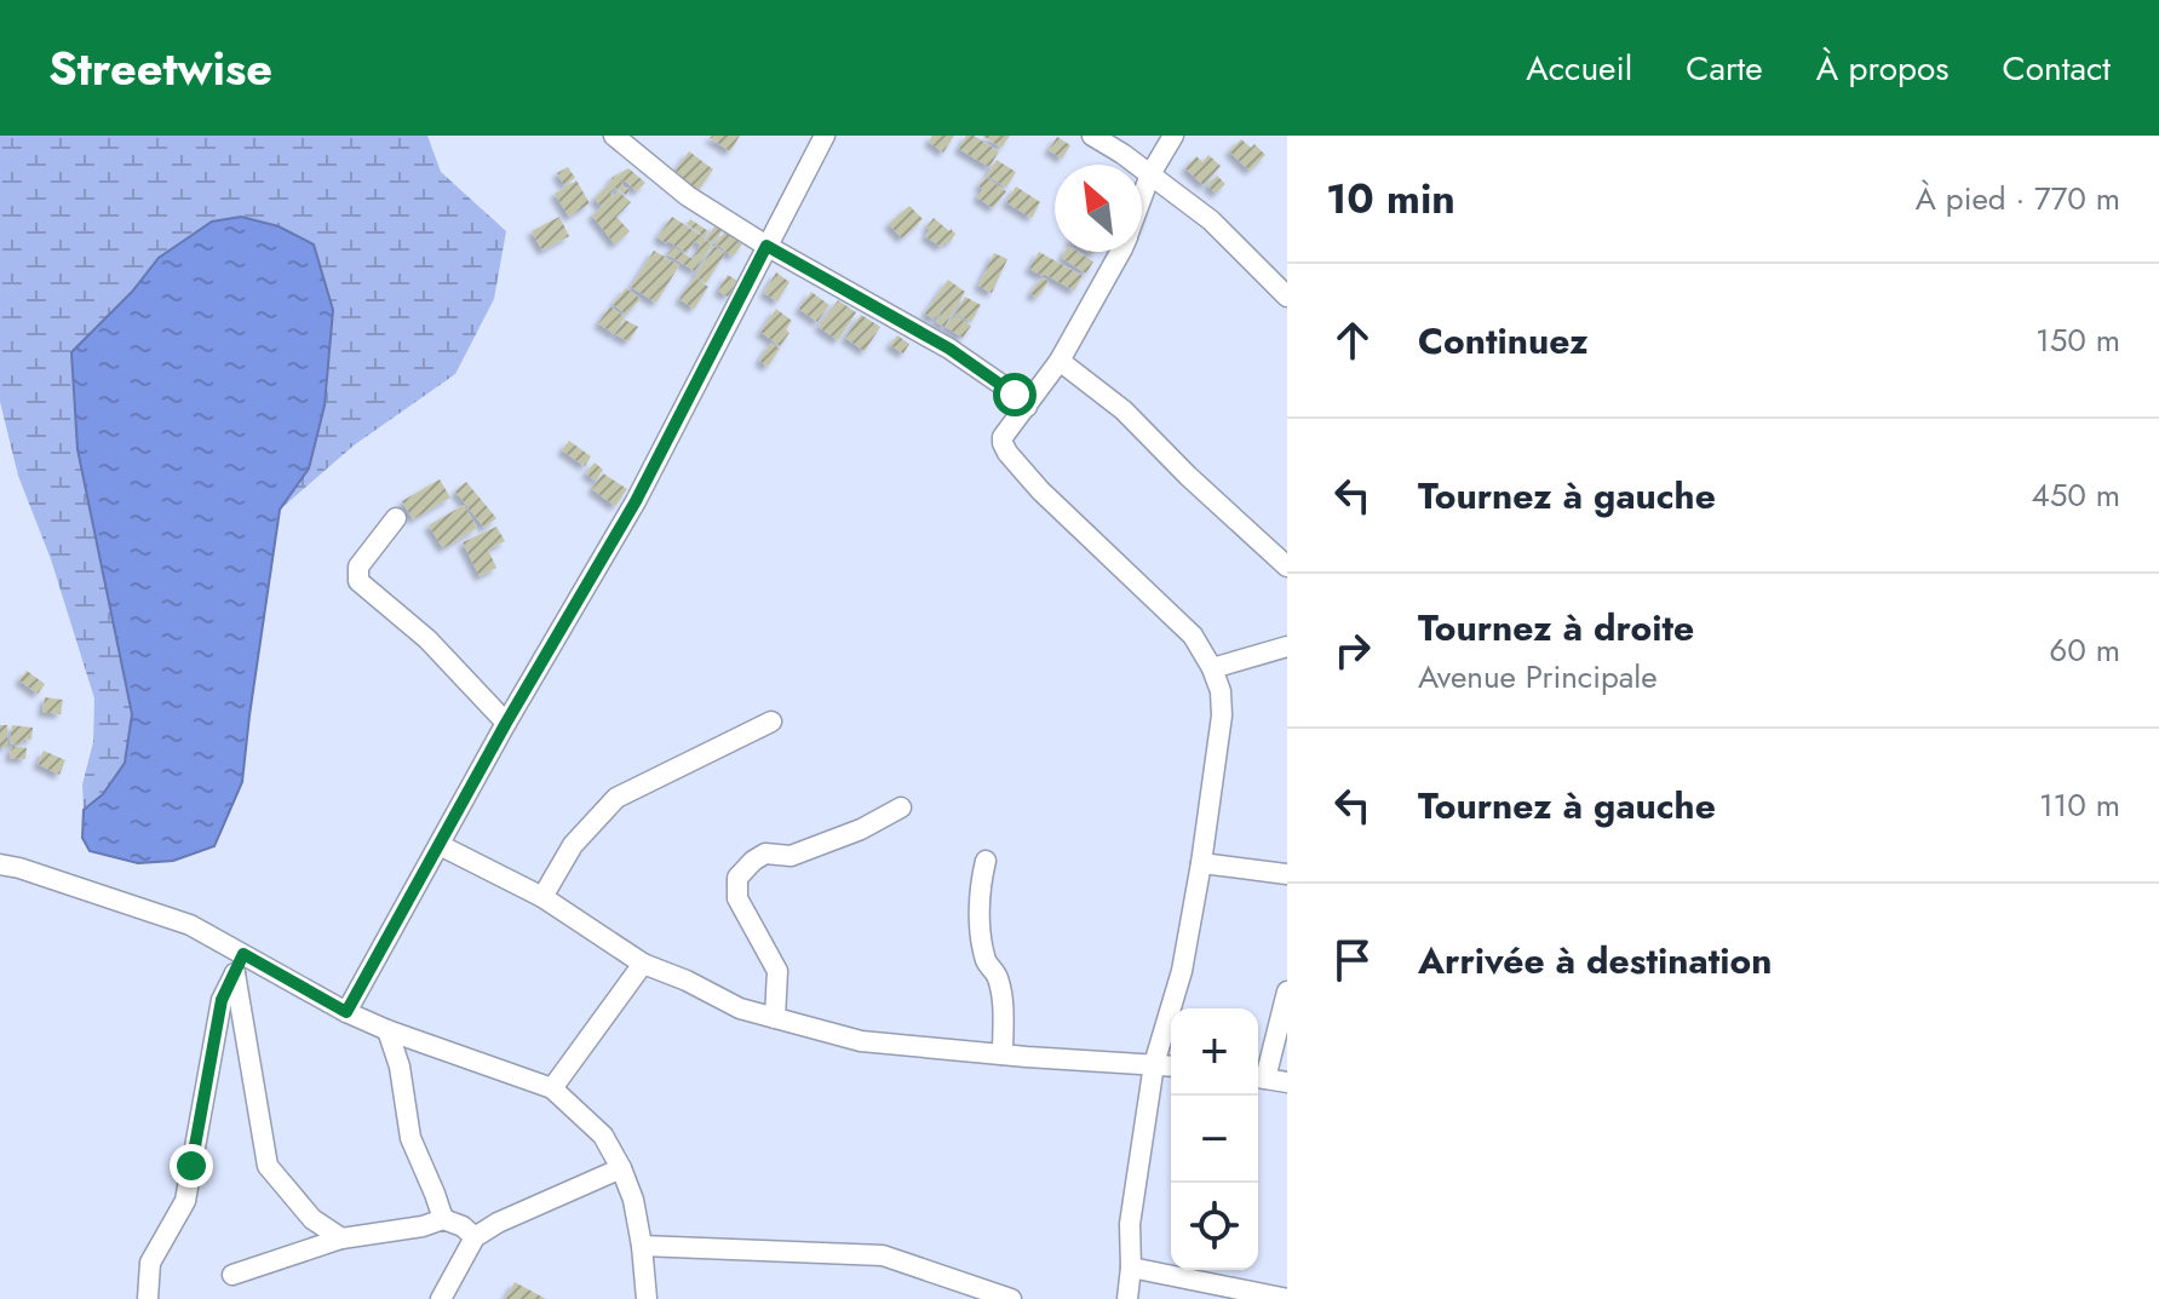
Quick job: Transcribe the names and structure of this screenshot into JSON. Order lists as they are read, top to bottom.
{
  "north": "top left",
  "page": {
    "header": "Streetwise",
    "nav": [
      "Accueil",
      "Carte",
      "À propos",
      "Contact"
    ],
    "heading": ["10 min", "À pied · 770 m"],
    "list": [
      ["Continuez", "150 m"],
      ["Tournez à gauche", "450 m"],
      ["Tournez à droite", "Avenue Principale", "60 m"],
      ["Tournez à gauche", "110 m"],
      "Arrivée à destination"
    ],
    "map_buttons": ["+", "−"]
  }
}
